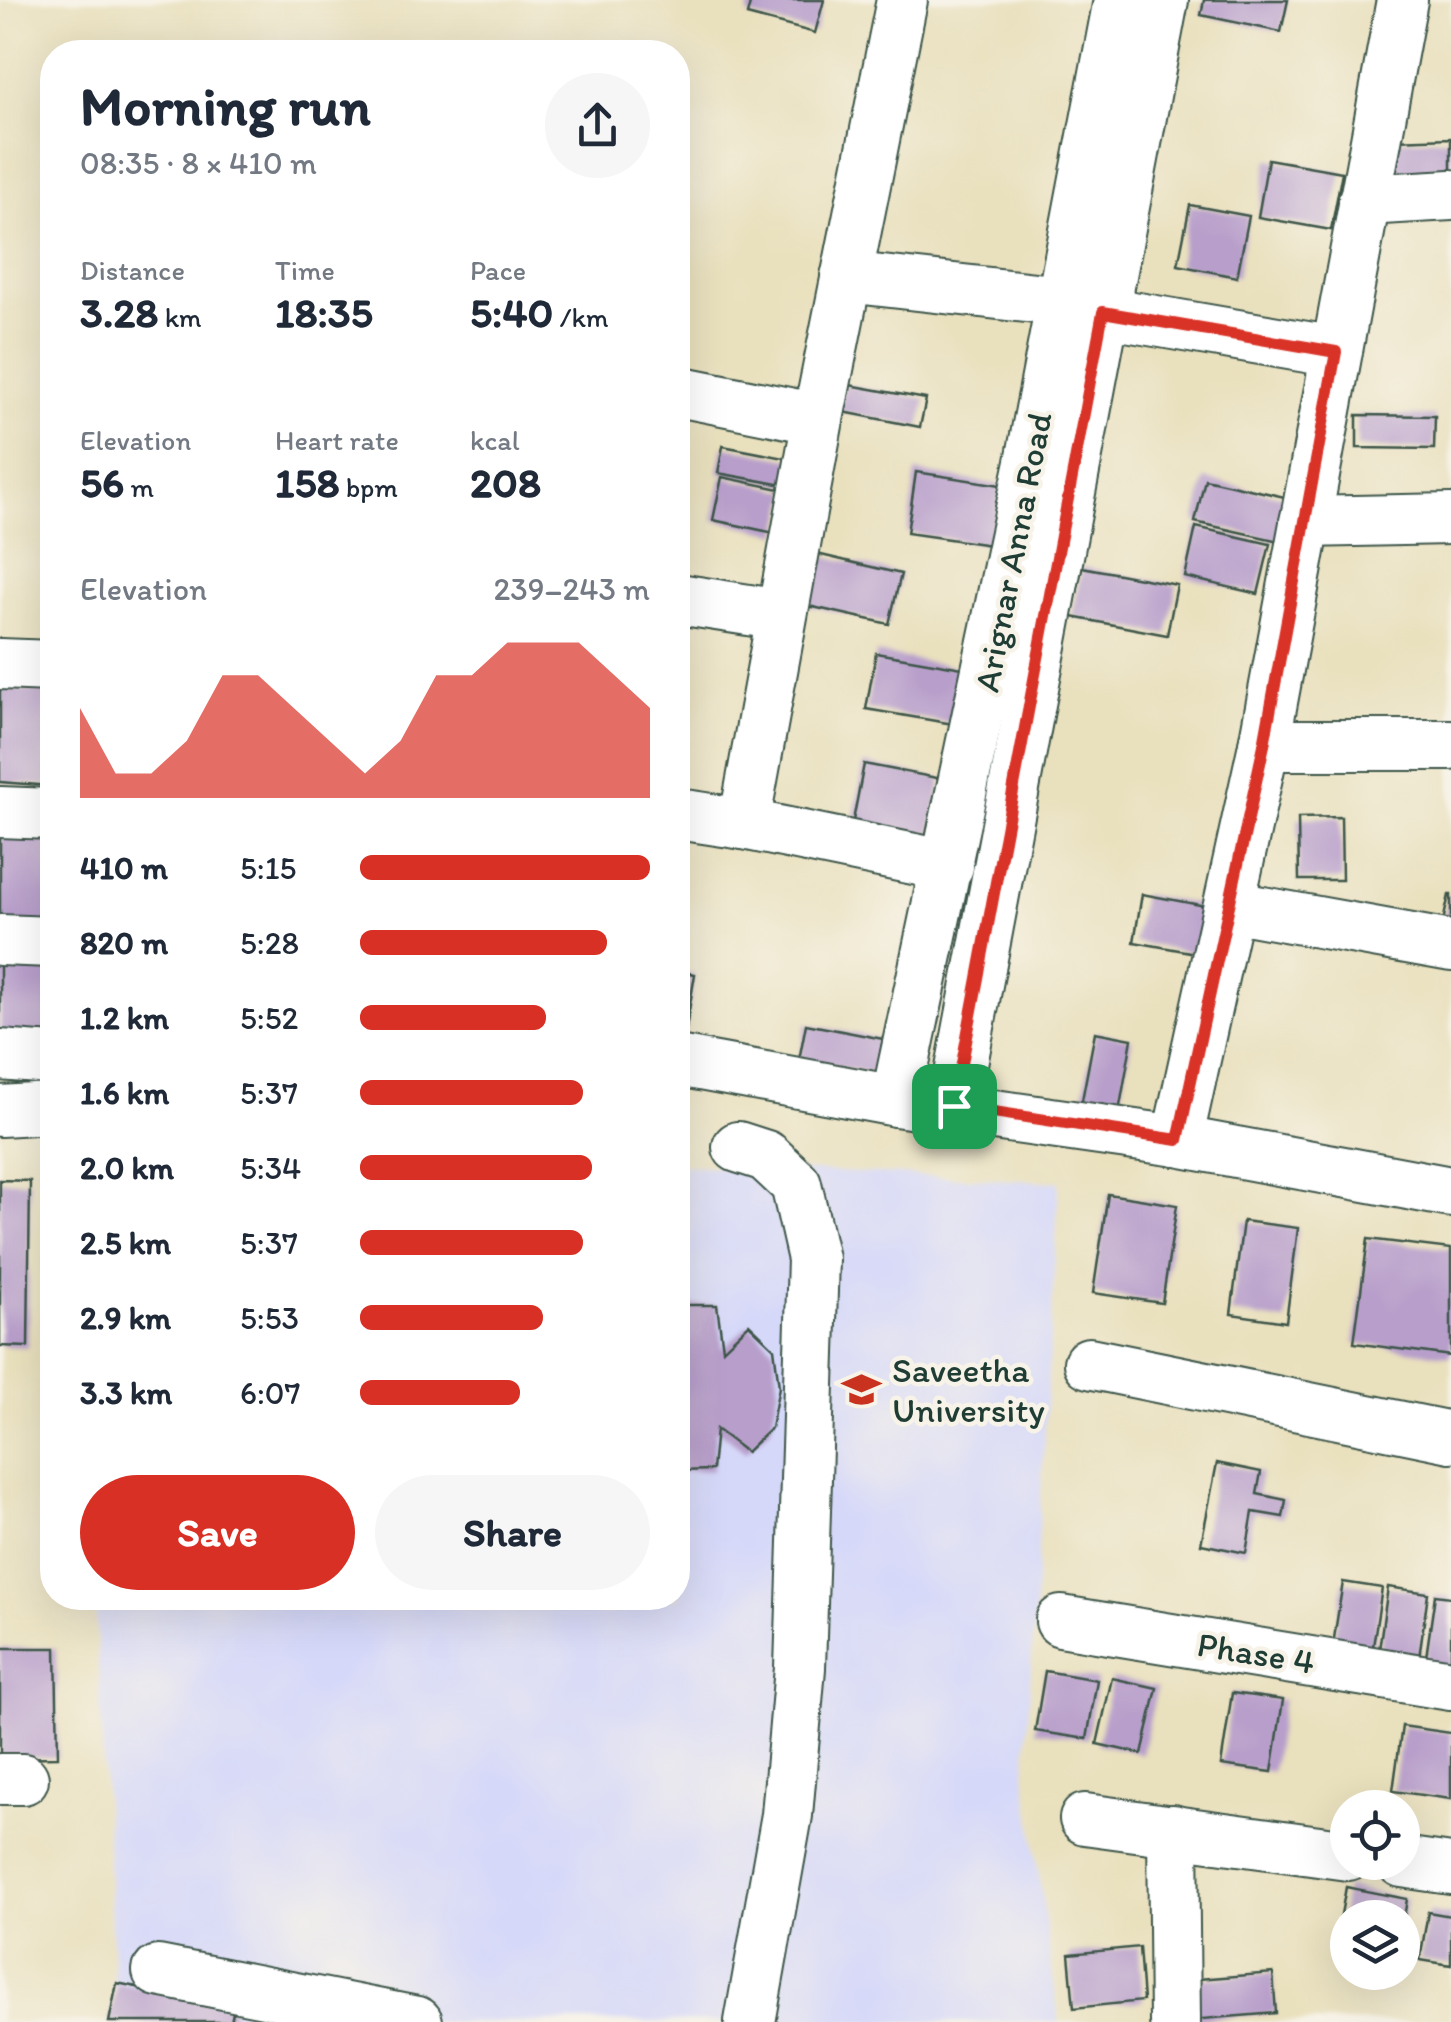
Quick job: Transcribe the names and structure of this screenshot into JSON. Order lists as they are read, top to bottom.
{
  "streets": {
    "street": ["Arignar Anna Road", "Phase 4"]
  },
  "places": {
    "school or university": ["Saveetha University"]
  },
  "page": {
    "heading": ["Morning run", "08:35 · 8 × 410 m"],
    "stats": [
      ["Distance", "3.28 km"],
      ["Time", "18:35"],
      ["Pace", "5:40 /km"],
      ["Elevation", "56 m"],
      ["Heart rate", "158 bpm"],
      ["kcal", "208"]
    ],
    "chart": ["Elevation", "239–243 m"],
    "list": [
      {
        "name": "410 m",
        "note": "5:15"
      },
      {
        "name": "820 m",
        "note": "5:28"
      },
      {
        "name": "1.2 km",
        "note": "5:52"
      },
      {
        "name": "1.6 km",
        "note": "5:37"
      },
      {
        "name": "2.0 km",
        "note": "5:34"
      },
      {
        "name": "2.5 km",
        "note": "5:37"
      },
      {
        "name": "2.9 km",
        "note": "5:53"
      },
      {
        "name": "3.3 km",
        "note": "6:07"
      }
    ],
    "buttons": ["Save", "Share"]
  }
}
